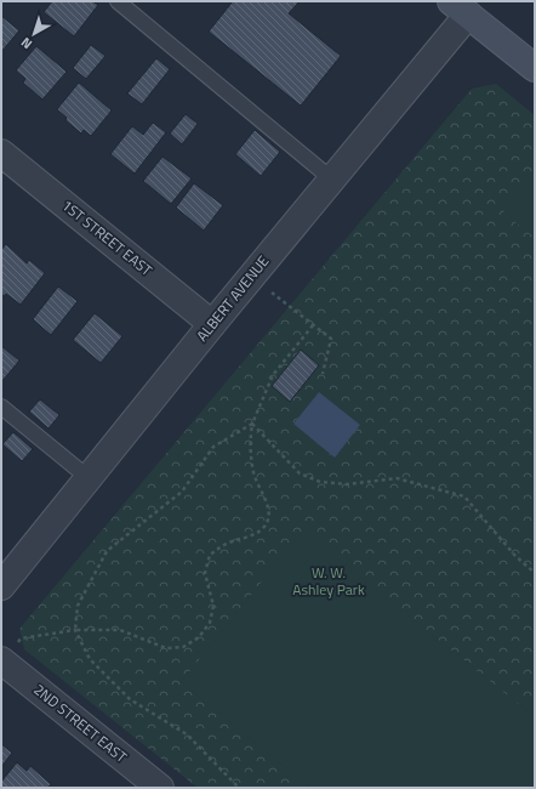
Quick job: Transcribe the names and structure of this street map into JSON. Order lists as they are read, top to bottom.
{
  "streets": {
    "street": ["1ST STREET EAST", "ALBERT AVENUE", "2ND STREET EAST"]
  },
  "crossings": [
    ["1ST STREET EAST", "ALBERT AVENUE"]
  ],
  "parks": ["W. W. Ashley Park"],
  "north": "bottom left"
}
